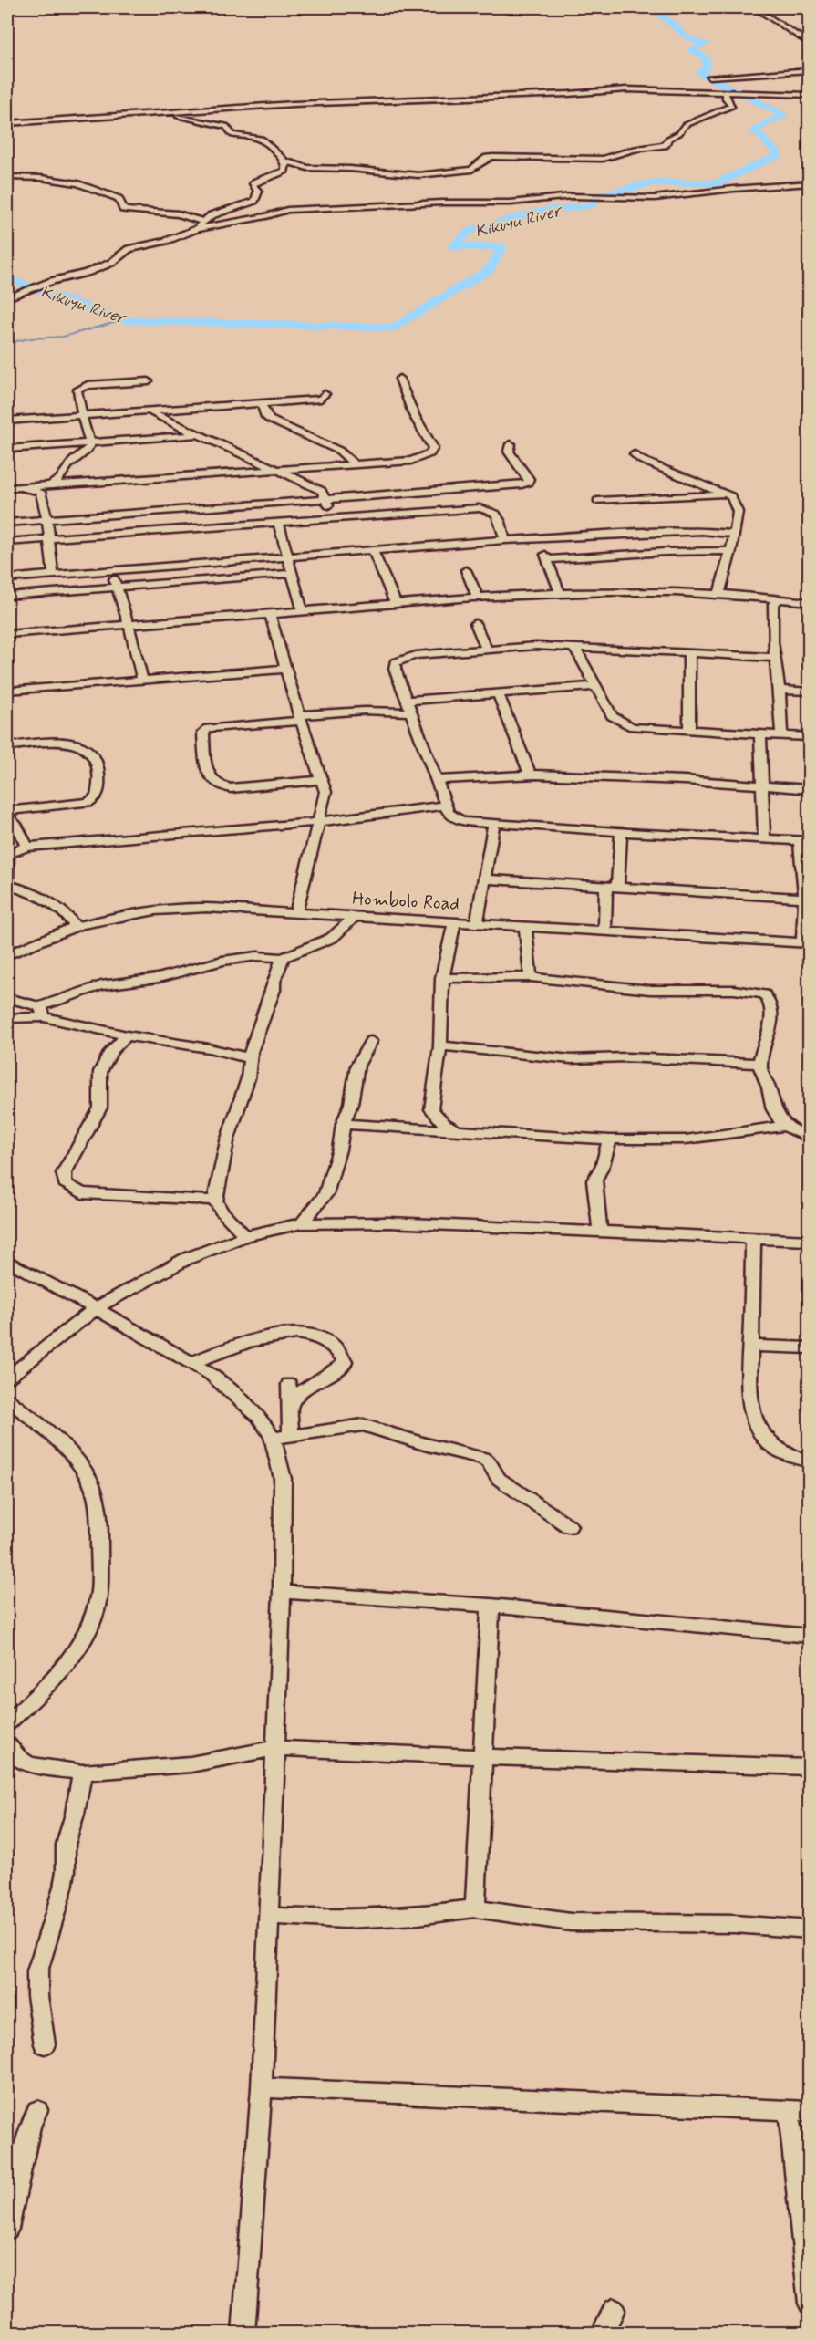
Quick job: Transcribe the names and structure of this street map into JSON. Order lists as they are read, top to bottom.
{
  "streets": {
    "street": ["Hombolo Road"]
  },
  "water": ["Kikuyu River"]
}
